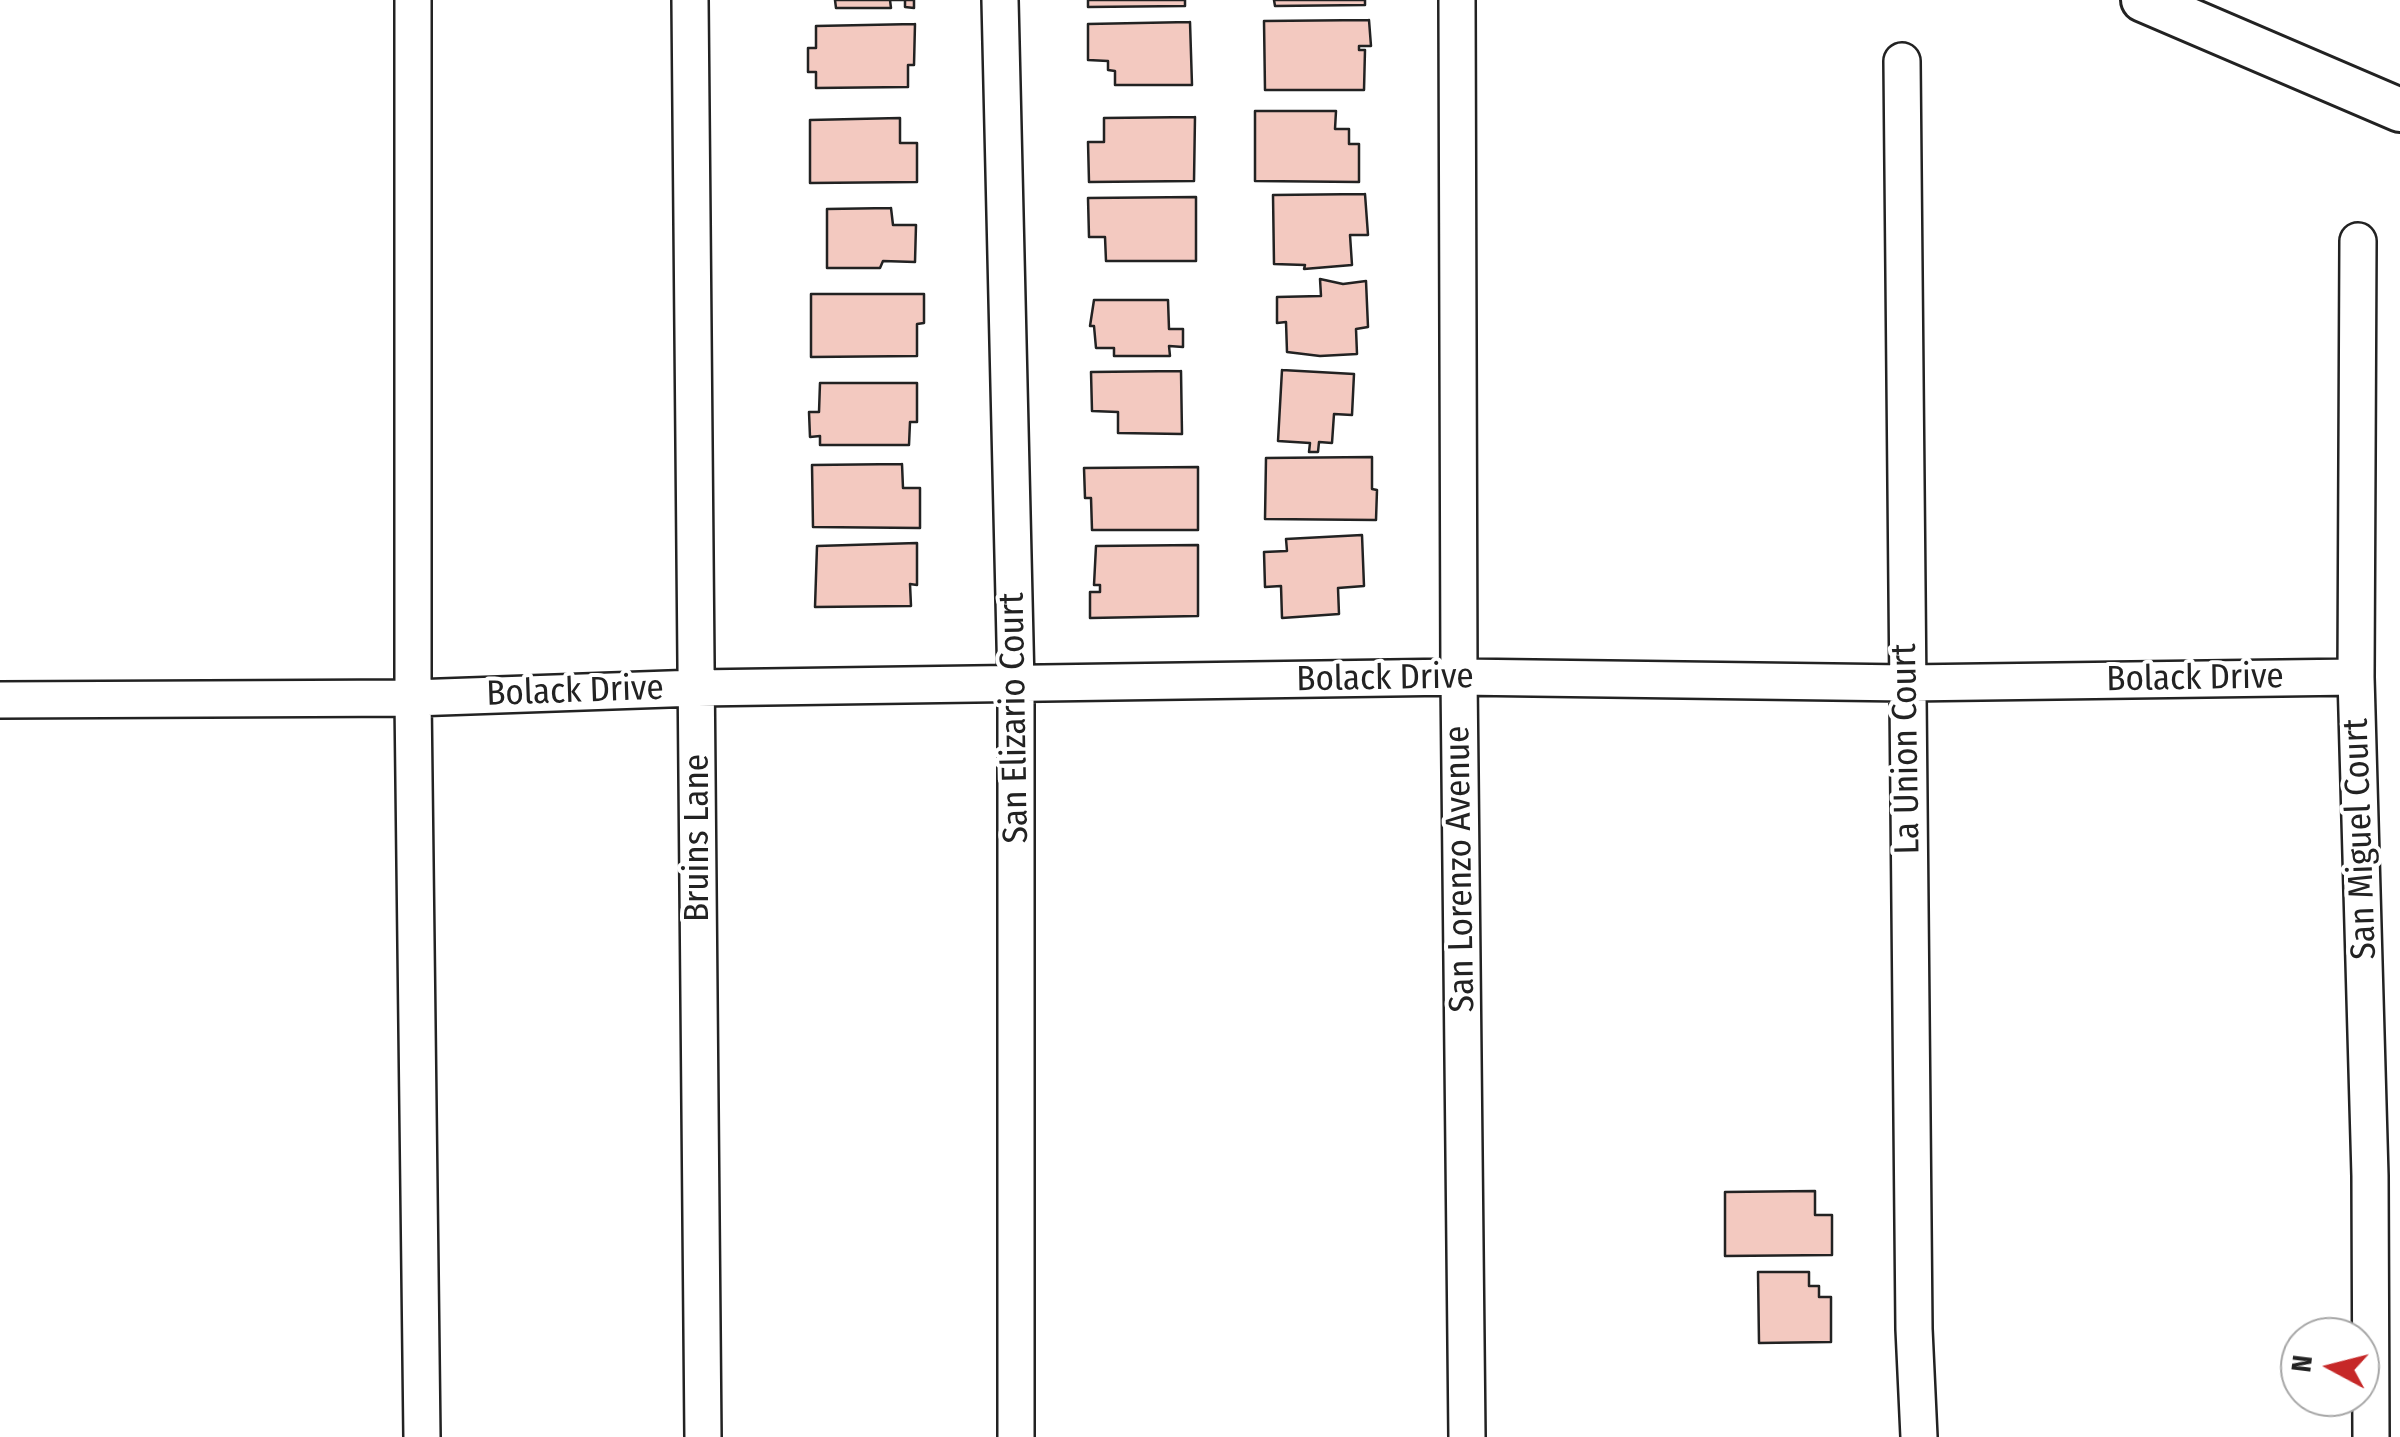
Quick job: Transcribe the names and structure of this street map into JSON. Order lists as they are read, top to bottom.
{
  "streets": {
    "street": [
      "Bolack Drive",
      "San Elizario Court",
      "La Union Court",
      "Bruins Lane",
      "San Miguel Court",
      "San Lorenzo Avenue"
    ]
  },
  "crossings": [
    ["Bolack Drive", "San Elizario Court"],
    ["Bolack Drive", "La Union Court"],
    ["Bolack Drive", "Bruins Lane"],
    ["Bolack Drive", "San Miguel Court"],
    ["Bolack Drive", "San Lorenzo Avenue"]
  ],
  "north": "left"
}
